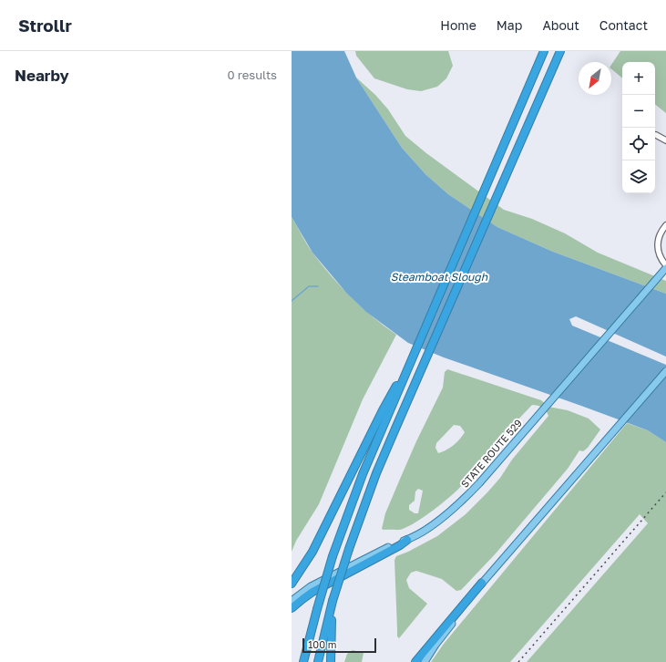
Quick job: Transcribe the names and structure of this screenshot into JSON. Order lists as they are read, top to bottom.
{
  "streets": {
    "main road": ["STATE ROUTE 529"]
  },
  "water": ["Steamboat Slough"],
  "scale_bar": "100 m",
  "north": "bottom left",
  "page": {
    "header": "Strollr",
    "nav": [
      "Home",
      "Map",
      "About",
      "Contact"
    ],
    "heading": ["Nearby", "0 results"],
    "map_buttons": ["+", "−"],
    "scale": "100 m"
  }
}
